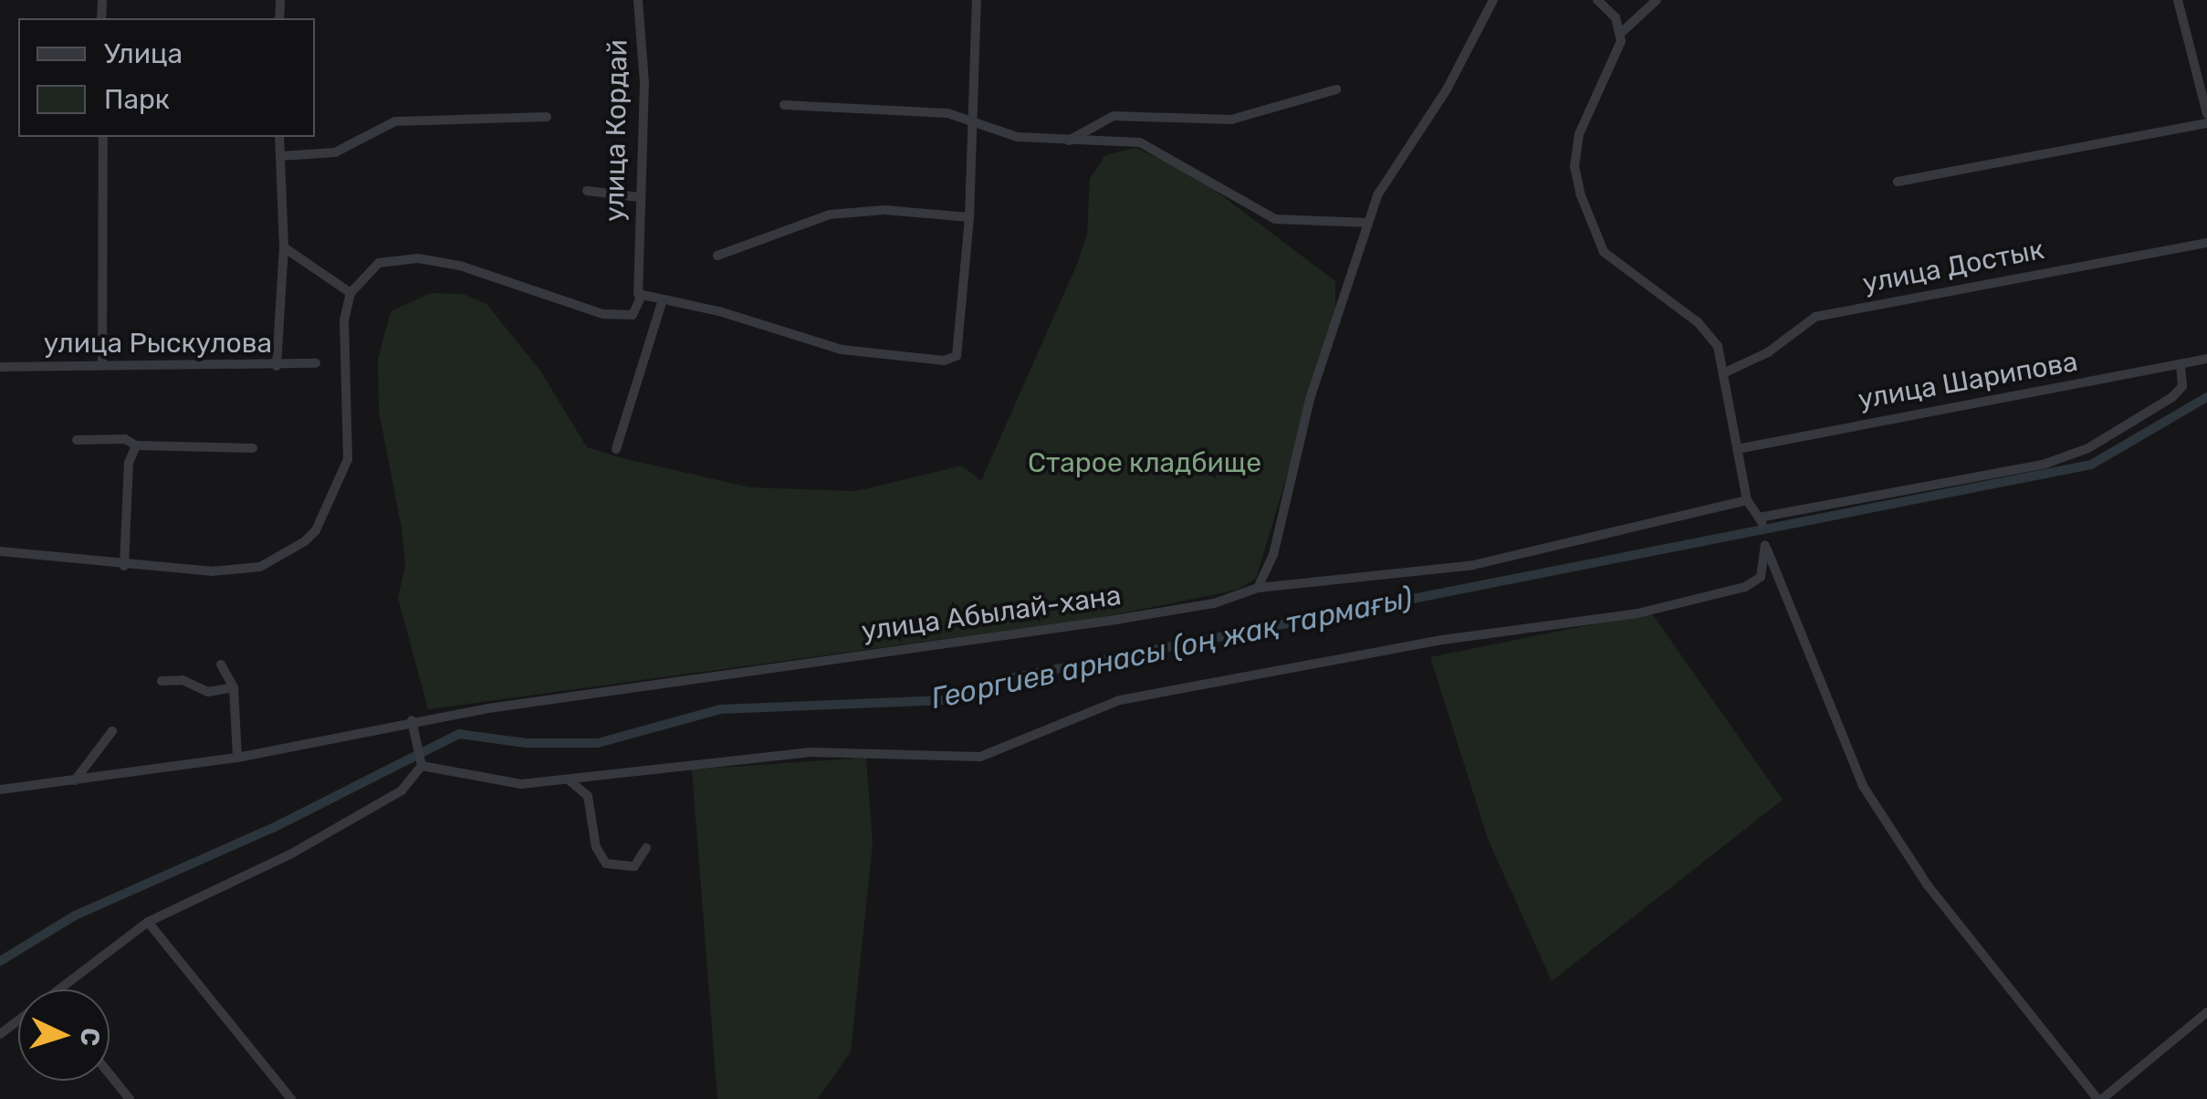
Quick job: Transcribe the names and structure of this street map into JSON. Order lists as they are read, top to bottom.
{
  "streets": {
    "street": [
      "улица Кордай",
      "улица Достык",
      "улица Рыскулова",
      "улица Шарипова",
      "улица Абылай-хана"
    ]
  },
  "water": ["Георгиев арнасы (оң жақ тармағы)"],
  "parks": ["Старое кладбище"],
  "legend": ["Улица", "Парк"],
  "north": "right"
}
